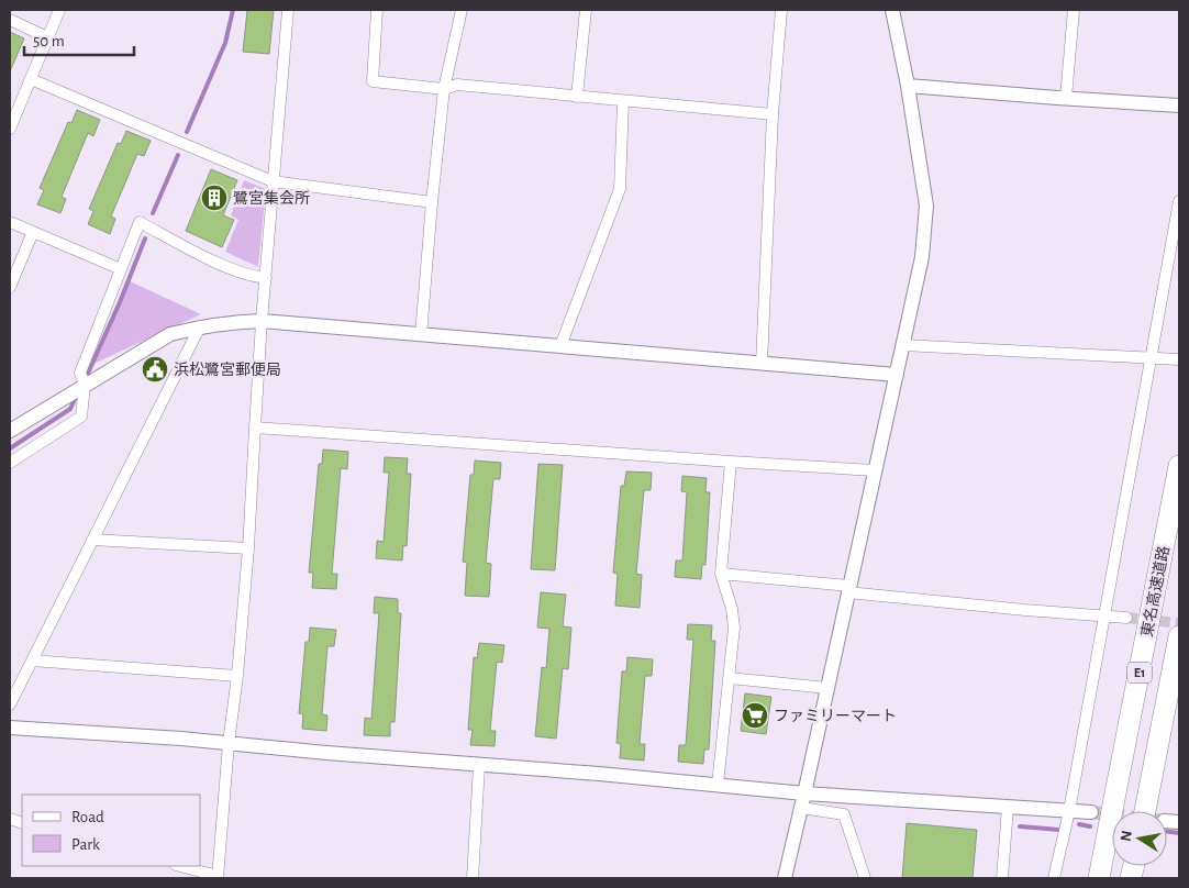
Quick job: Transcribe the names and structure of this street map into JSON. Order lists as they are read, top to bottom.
{
  "streets": {
    "highway": ["東名高速道路", "E1"]
  },
  "places": {
    "building": ["鷺宮集会所"],
    "public building": ["浜松鷺宮郵便局"],
    "supermarket": ["ファミリーマート"]
  },
  "legend": ["Road", "Park"],
  "scale_bar": "50 m",
  "north": "left"
}
